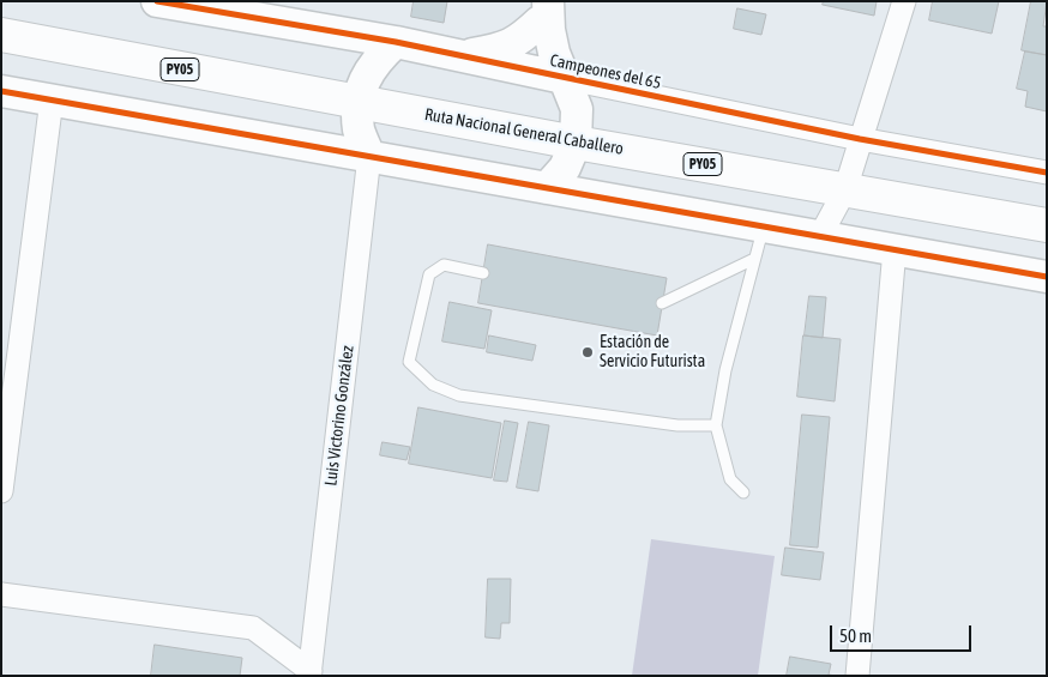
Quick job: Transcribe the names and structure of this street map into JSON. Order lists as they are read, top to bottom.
{
  "streets": {
    "highway": ["PY05", "Ruta Nacional General Caballero"],
    "street": ["Campeones del 65", "Luis Victorino González"]
  },
  "places": ["Estación de Servicio Futurista"],
  "scale_bar": "50 m"
}
